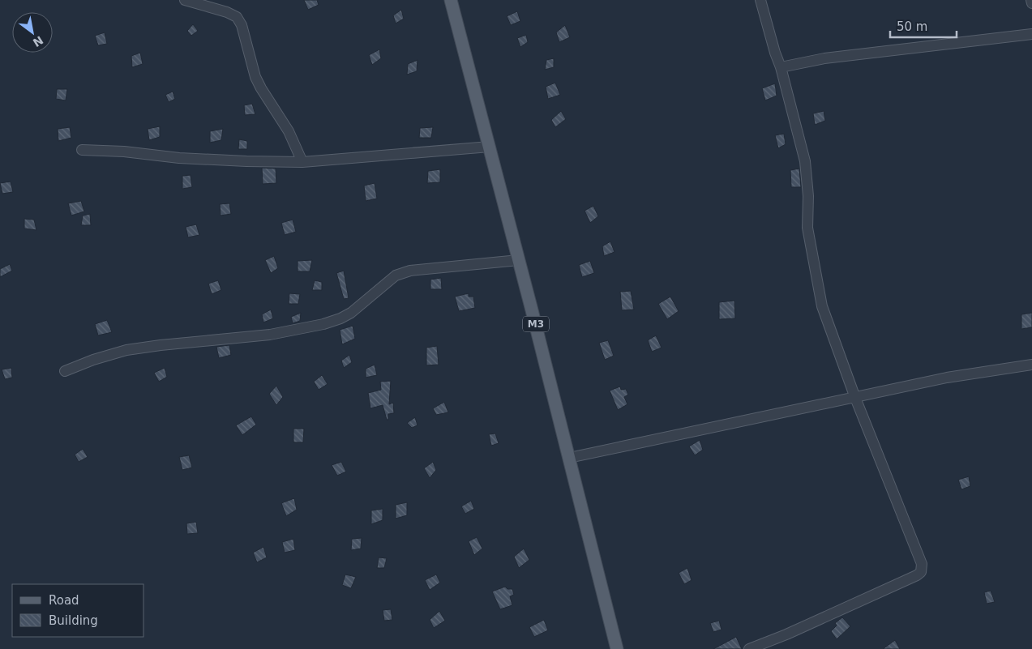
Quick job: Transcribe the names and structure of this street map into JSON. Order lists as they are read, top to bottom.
{
  "streets": {
    "main road": ["M3"]
  },
  "legend": ["Road", "Building"],
  "scale_bar": "50 m",
  "north": "bottom right"
}
